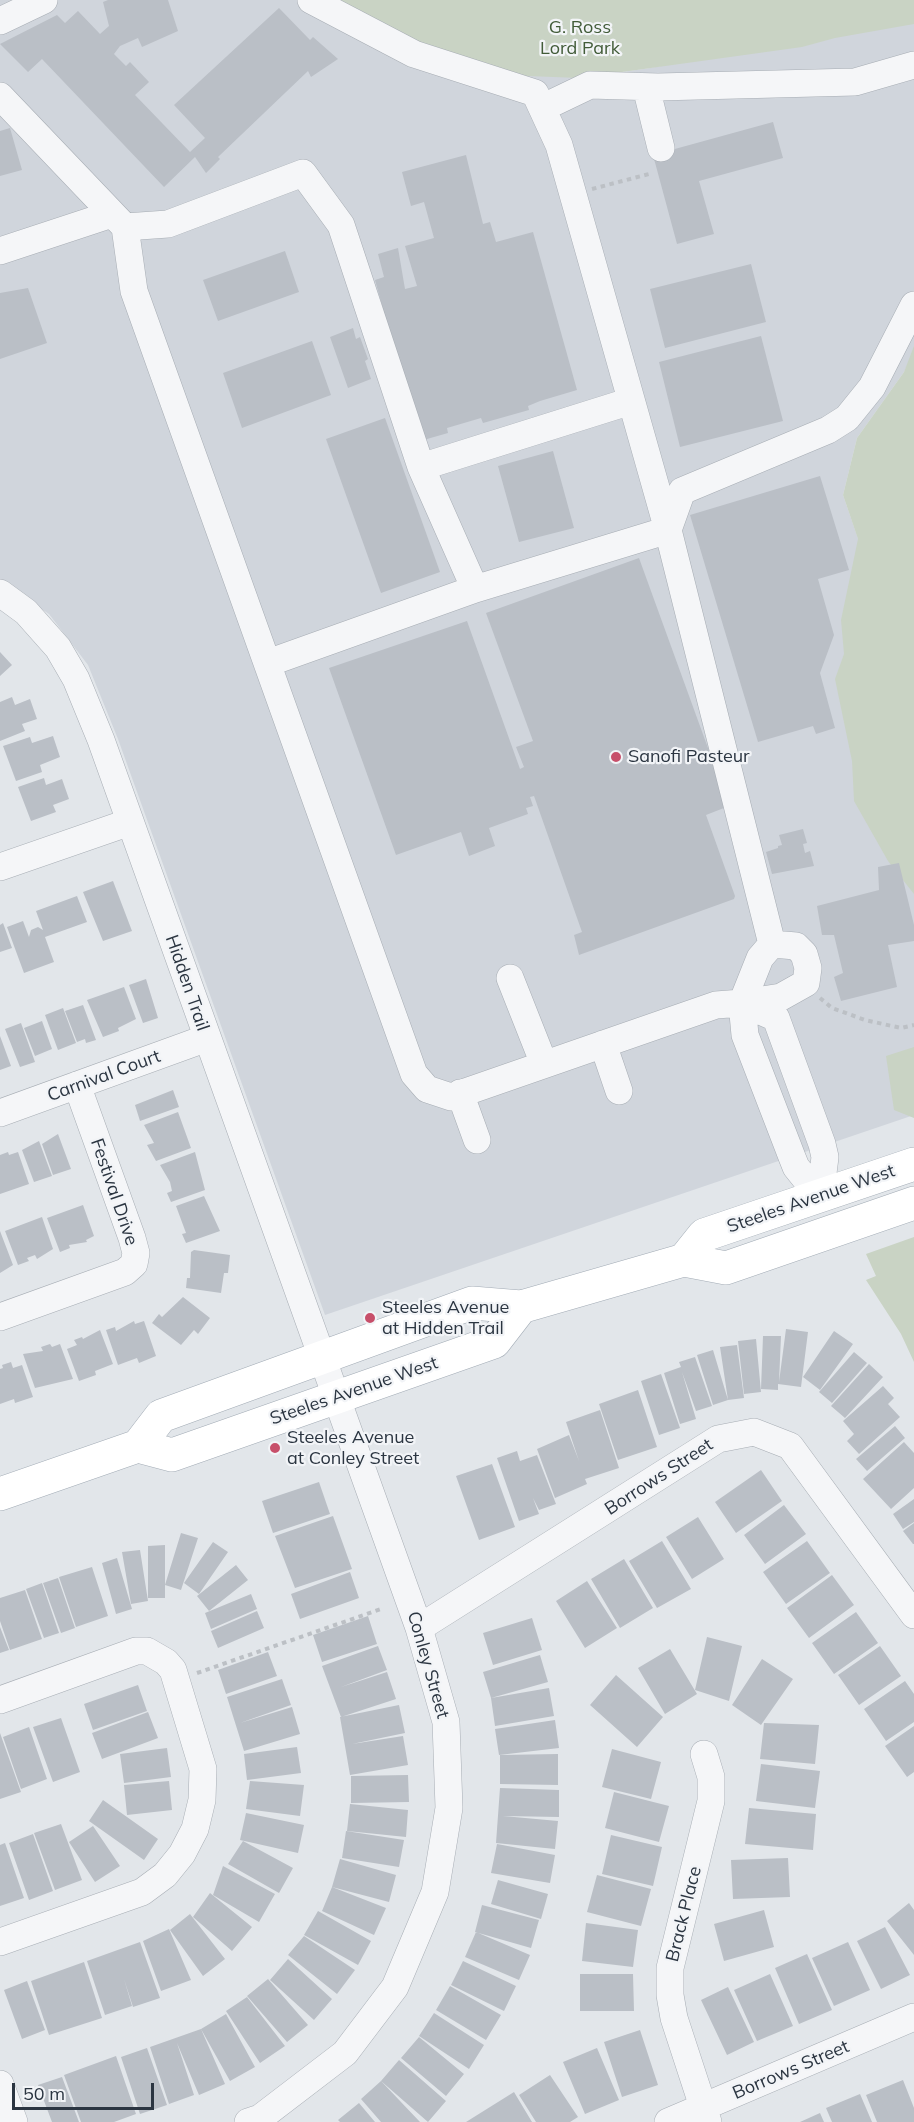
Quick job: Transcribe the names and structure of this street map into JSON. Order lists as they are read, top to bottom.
{
  "streets": {
    "main road": ["Steeles Avenue West"],
    "street": [
      "Hidden Trail",
      "Carnival Court",
      "Festival Drive",
      "Borrows Street",
      "Conley Street",
      "Brack Place"
    ]
  },
  "crossings": [
    ["Hidden Trail", "Carnival Court"],
    ["Hidden Trail", "Steeles Avenue West"],
    ["Hidden Trail", "Conley Street"],
    ["Carnival Court", "Festival Drive"],
    ["Steeles Avenue West", "Conley Street"],
    ["Borrows Street", "Conley Street"],
    ["Borrows Street", "Brack Place"]
  ],
  "parks": ["G. Ross Lord Park"],
  "places": ["Sanofi Pasteur", "Steeles Avenue at Hidden Trail", "Steeles Avenue at Conley Street"],
  "scale_bar": "50 m"
}
